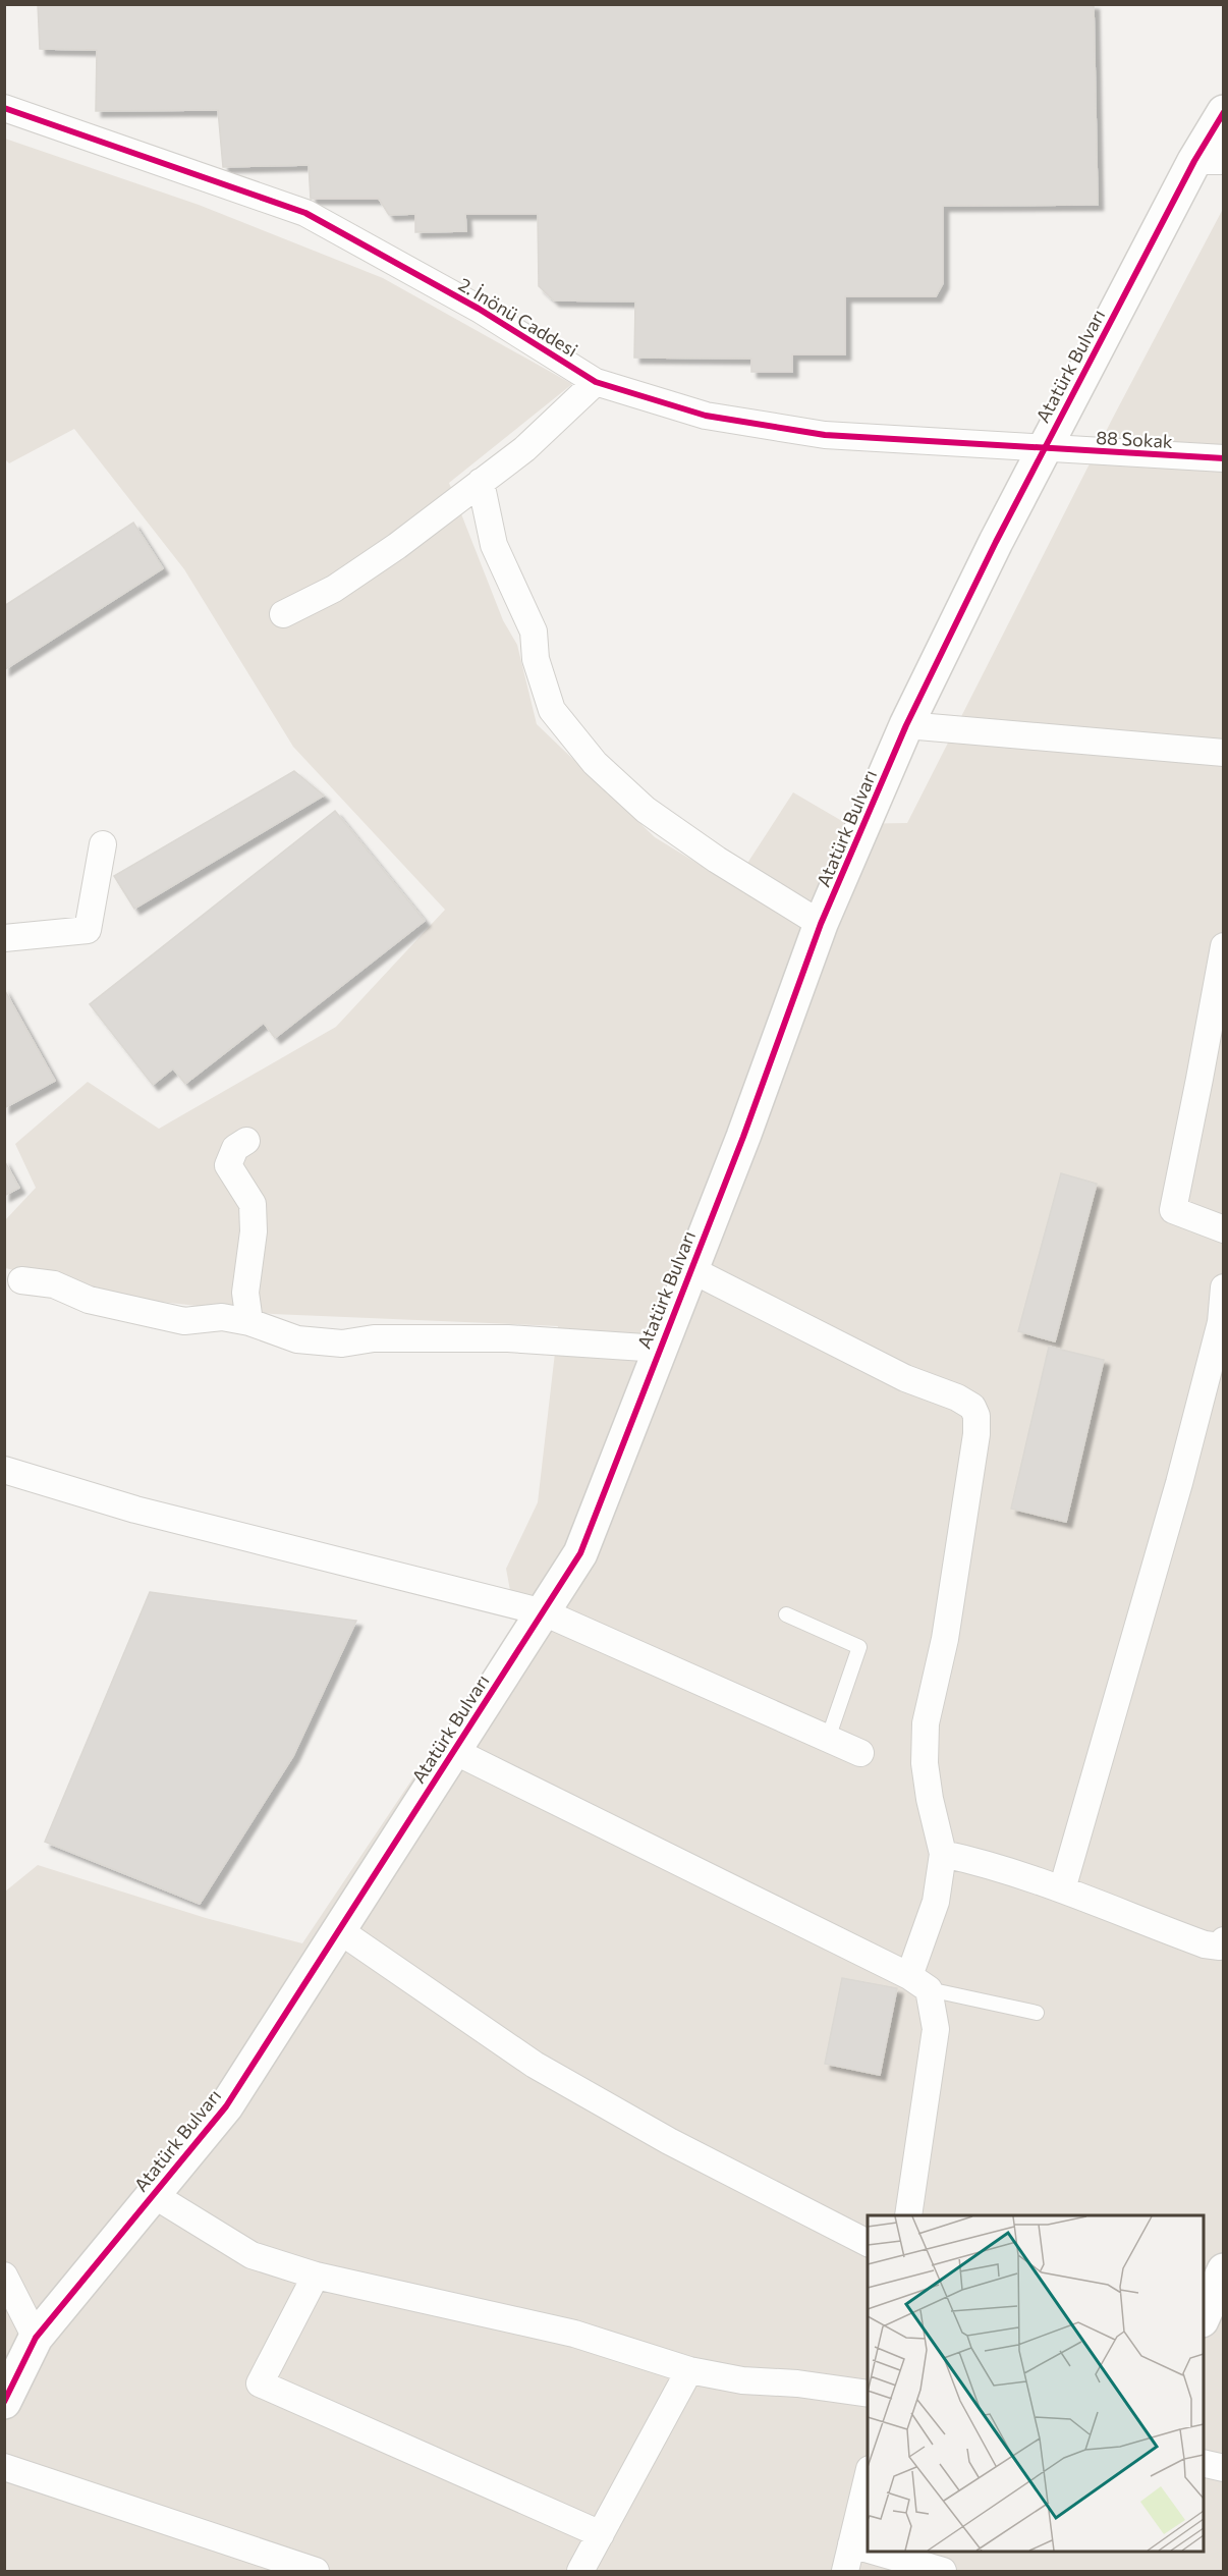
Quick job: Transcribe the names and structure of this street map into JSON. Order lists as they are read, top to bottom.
{
  "streets": {
    "street": ["2. İnönü Caddesi", "Atatürk Bulvarı", "88 Sokak"]
  },
  "crossings": [
    ["2. İnönü Caddesi", "Atatürk Bulvarı"],
    ["2. İnönü Caddesi", "88 Sokak"],
    ["Atatürk Bulvarı", "88 Sokak"]
  ]
}
